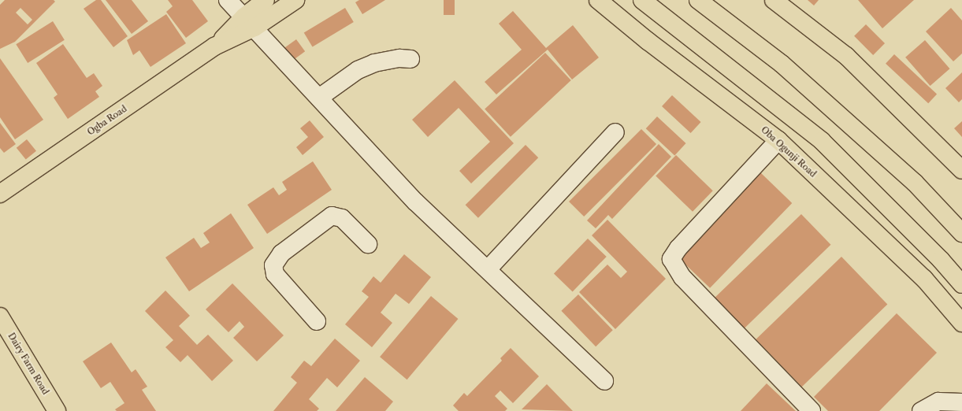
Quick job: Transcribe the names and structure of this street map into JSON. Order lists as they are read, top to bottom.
{
  "streets": {
    "main road": ["Ogba Road", "Oba Ogunji Road", "Dairy Farm Road"]
  }
}
